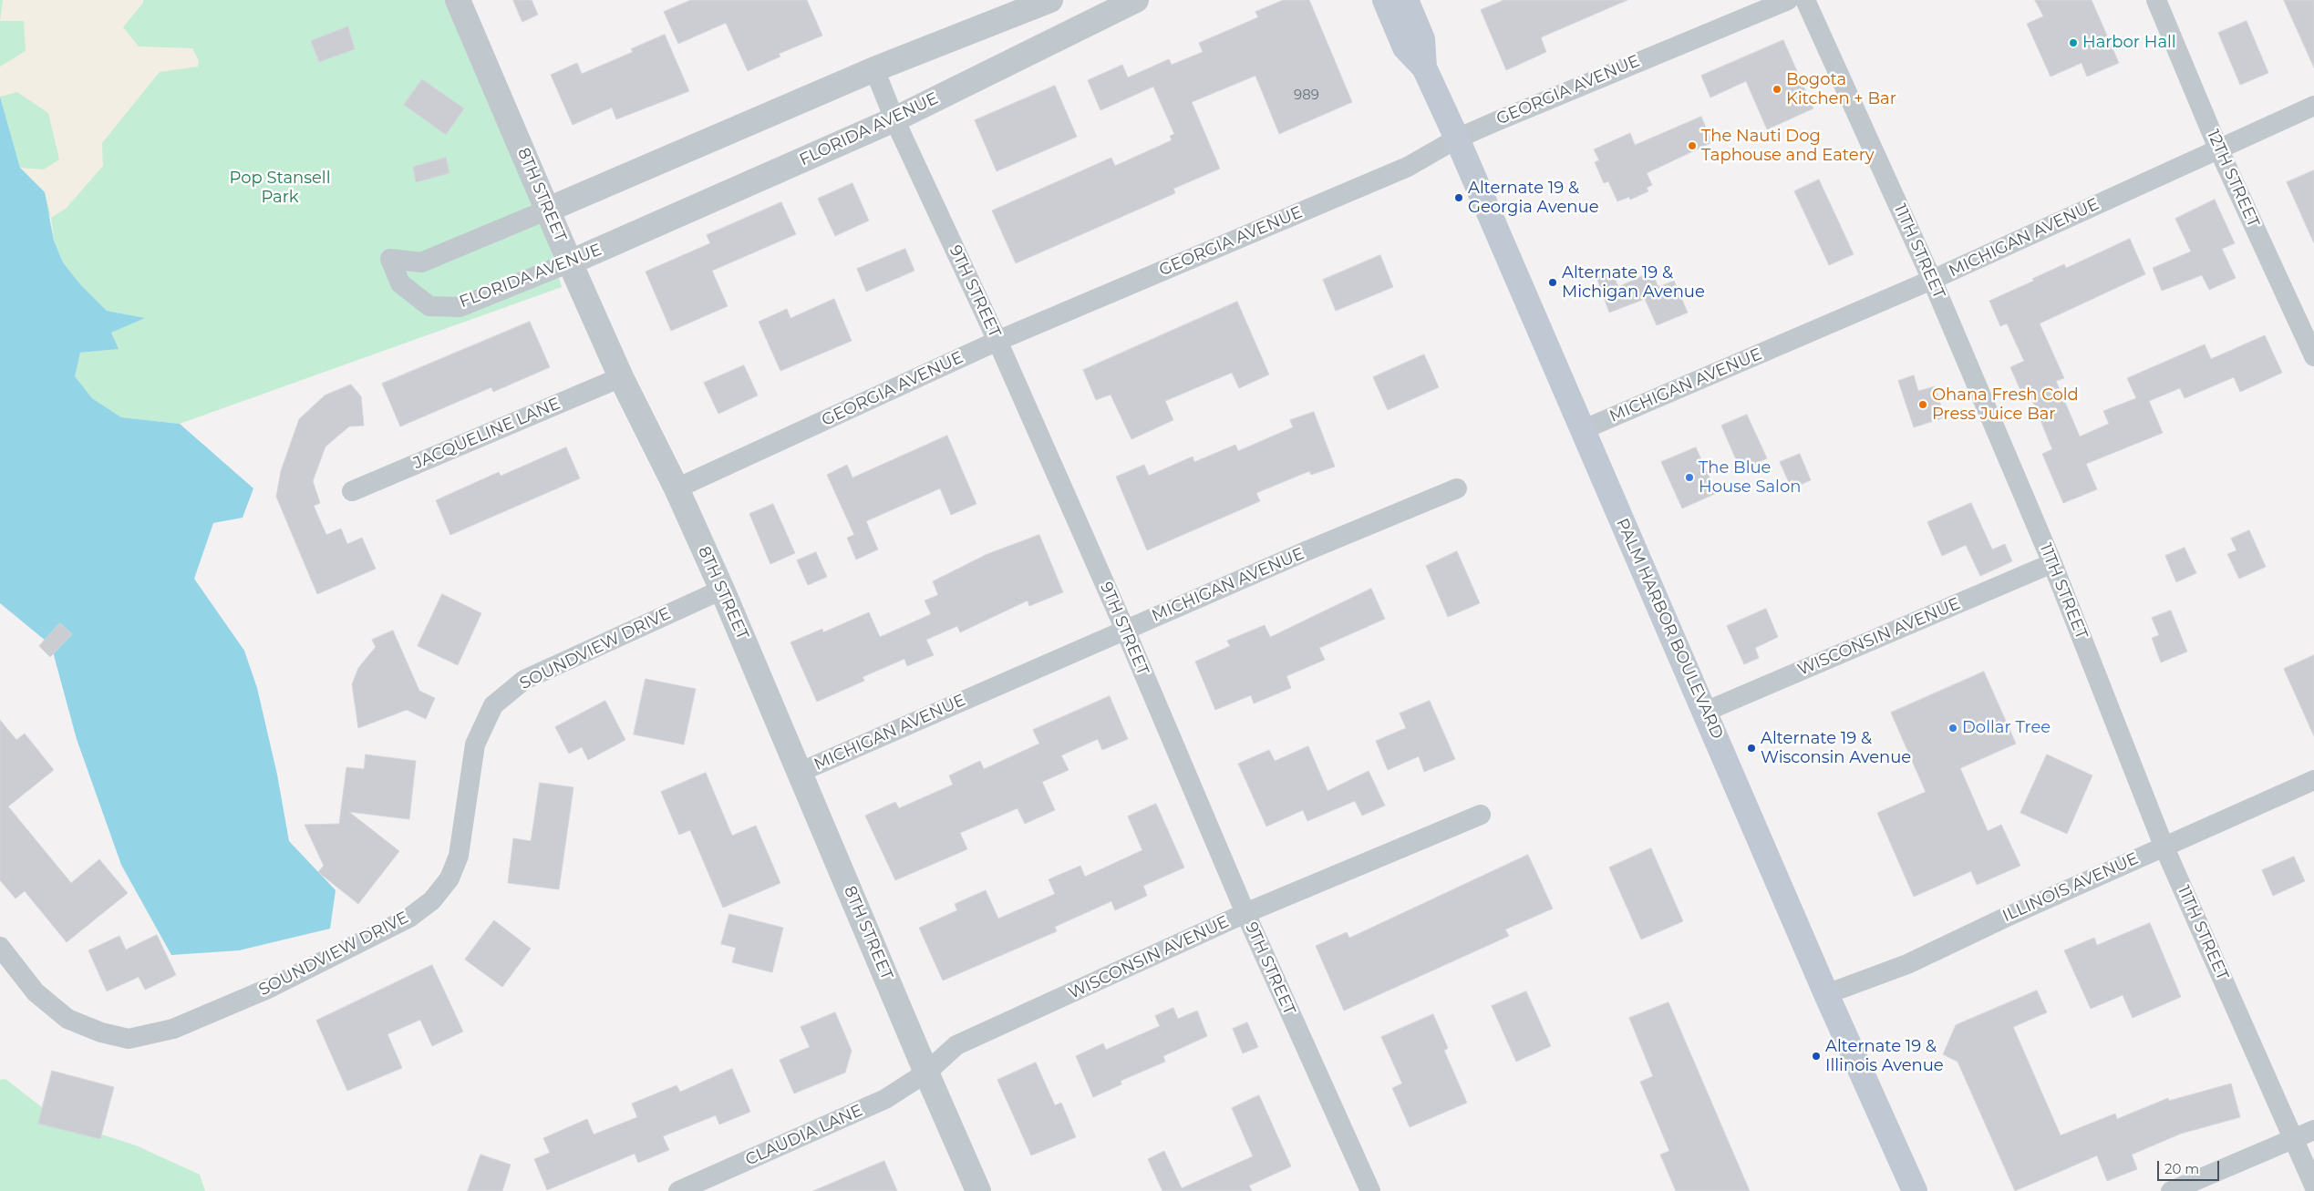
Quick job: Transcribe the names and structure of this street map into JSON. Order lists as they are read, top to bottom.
{
  "streets": {
    "main road": ["PALM HARBOR BOULEVARD"],
    "street": [
      "GEORGIA AVENUE",
      "FLORIDA AVENUE",
      "12TH STREET",
      "8TH STREET",
      "MICHIGAN AVENUE",
      "11TH STREET",
      "9TH STREET",
      "JACQUELINE LANE",
      "WISCONSIN AVENUE",
      "SOUNDVIEW DRIVE",
      "ILLINOIS AVENUE",
      "CLAUDIA LANE"
    ]
  },
  "crossings": [
    ["GEORGIA AVENUE", "8TH STREET"],
    ["GEORGIA AVENUE", "9TH STREET"],
    ["GEORGIA AVENUE", "PALM HARBOR BOULEVARD"],
    ["FLORIDA AVENUE", "8TH STREET"],
    ["FLORIDA AVENUE", "9TH STREET"],
    ["12TH STREET", "MICHIGAN AVENUE"],
    ["8TH STREET", "MICHIGAN AVENUE"],
    ["8TH STREET", "JACQUELINE LANE"],
    ["8TH STREET", "WISCONSIN AVENUE"],
    ["8TH STREET", "SOUNDVIEW DRIVE"],
    ["8TH STREET", "CLAUDIA LANE"],
    ["MICHIGAN AVENUE", "11TH STREET"],
    ["MICHIGAN AVENUE", "9TH STREET"],
    ["MICHIGAN AVENUE", "PALM HARBOR BOULEVARD"],
    ["11TH STREET", "WISCONSIN AVENUE"],
    ["11TH STREET", "ILLINOIS AVENUE"],
    ["9TH STREET", "WISCONSIN AVENUE"],
    ["PALM HARBOR BOULEVARD", "WISCONSIN AVENUE"],
    ["PALM HARBOR BOULEVARD", "ILLINOIS AVENUE"],
    ["WISCONSIN AVENUE", "CLAUDIA LANE"]
  ],
  "parks": ["Pop Stansell Park"],
  "places": [
    "Harbor Hall",
    "Bogota Kitchen + Bar",
    "The Nauti Dog Taphouse and Eatery",
    "Alternate 19 & Georgia Avenue",
    "Alternate 19 & Michigan Avenue",
    "Ohana Fresh Cold Press Juice Bar",
    "The Blue House Salon",
    "Dollar Tree",
    "Alternate 19 & Wisconsin Avenue",
    "Alternate 19 & Illinois Avenue"
  ],
  "house_numbers": ["989"],
  "scale_bar": "20 m"
}
